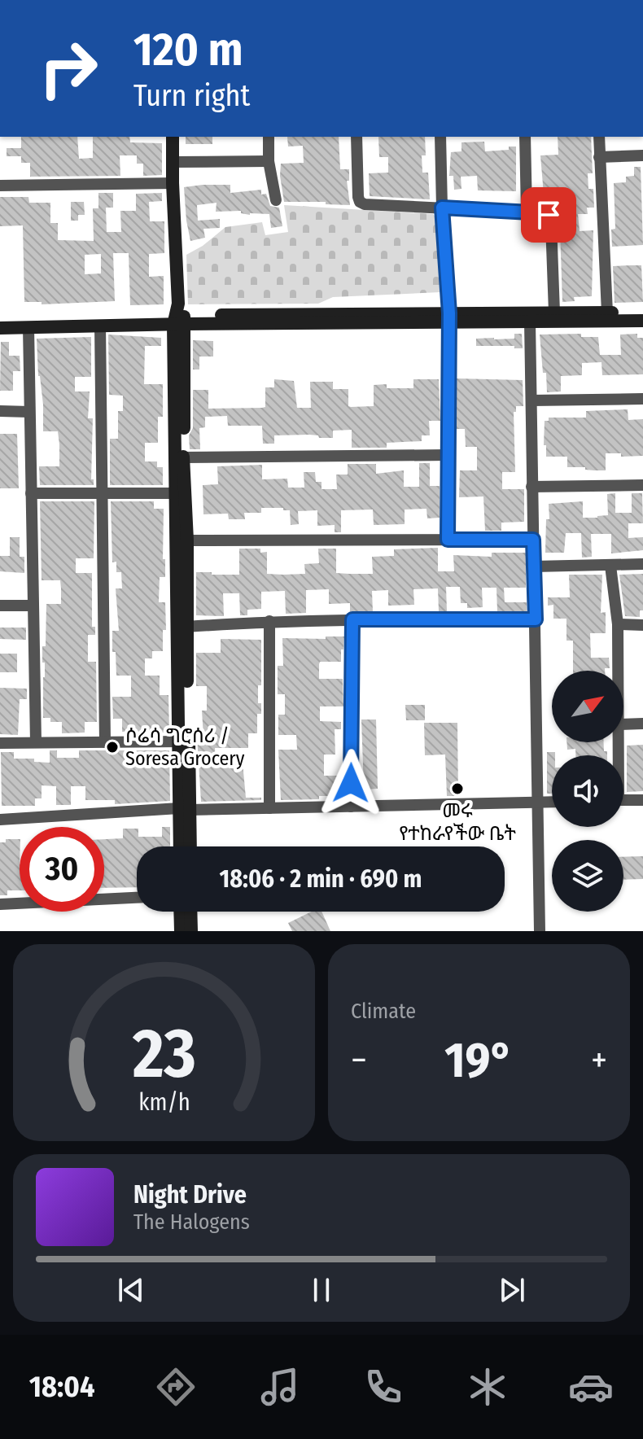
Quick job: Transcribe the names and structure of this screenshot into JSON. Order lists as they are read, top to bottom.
{
  "places": ["ሶሬሳ ግሮሰሪ / Soresa Grocery", "መሩ የተከራየችው ቤት"],
  "north": "top right",
  "page": {
    "turn": ["120 m", "Turn right"],
    "limit": "30",
    "trip": "18:06 · 2 min · 690 m",
    "tile": "Climate",
    "heat": ["−", "19°", "+"],
    "song": ["Night Drive", "The Halogens"],
    "tabs": "18:04",
    "gauge": ["23", "km/h"]
  }
}
